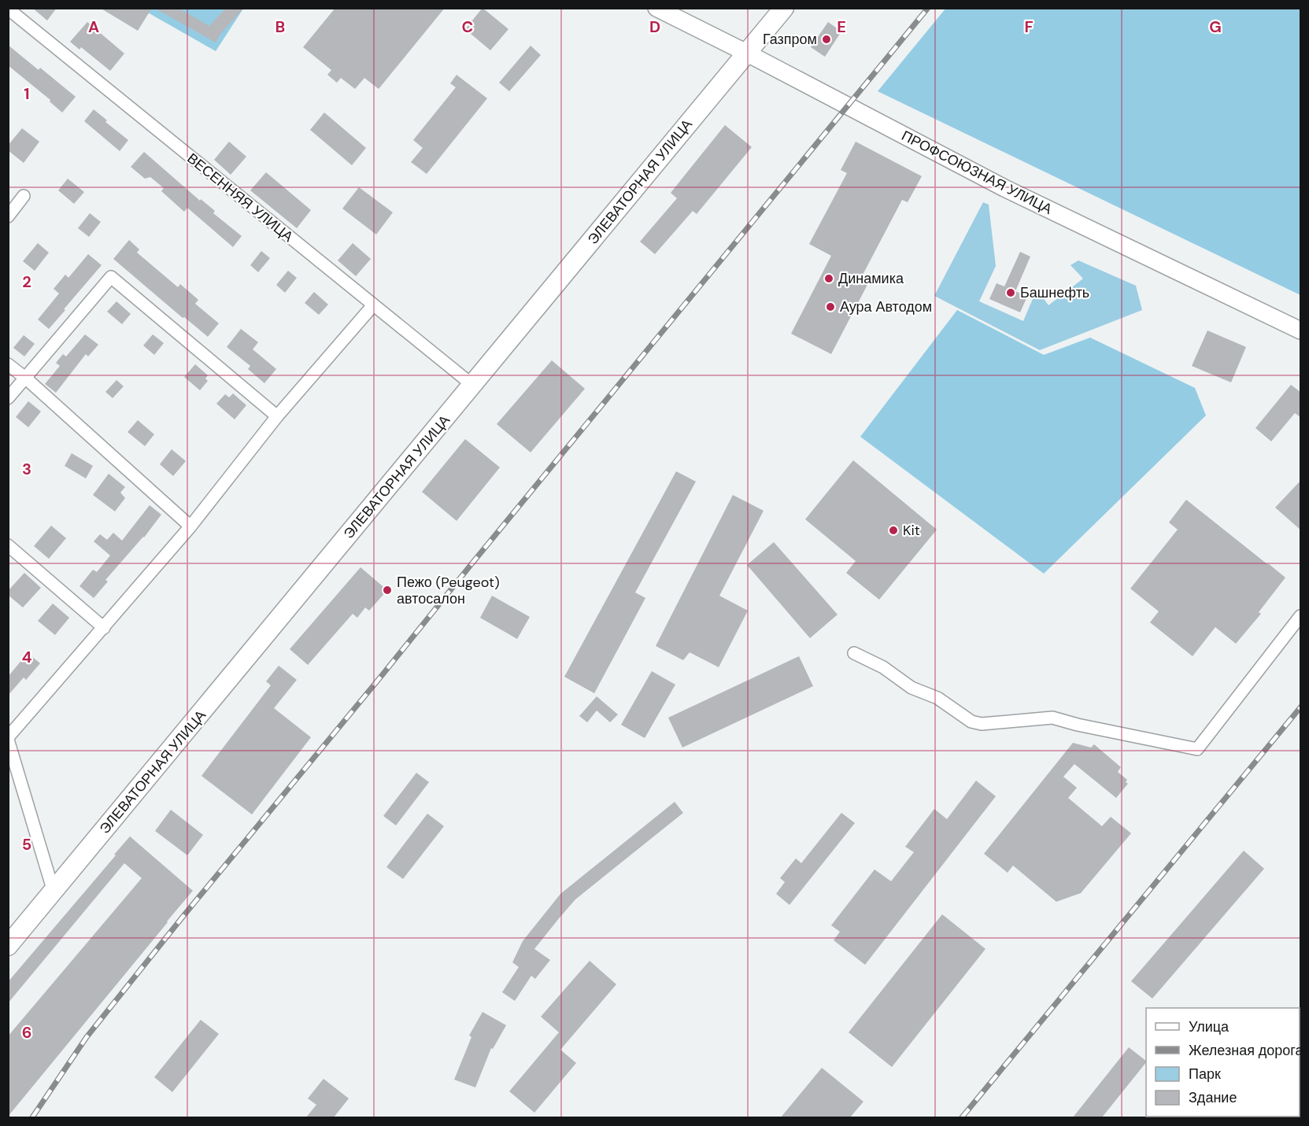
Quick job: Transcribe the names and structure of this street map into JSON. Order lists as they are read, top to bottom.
{
  "streets": {
    "main road": ["ПРОФСОЮЗНАЯ УЛИЦА", "ЭЛЕВАТОРНАЯ УЛИЦА"],
    "street": ["ВЕСЕННЯЯ УЛИЦА"]
  },
  "crossings": [
    ["ПРОФСОЮЗНАЯ УЛИЦА", "ЭЛЕВАТОРНАЯ УЛИЦА"],
    ["ЭЛЕВАТОРНАЯ УЛИЦА", "ВЕСЕННЯЯ УЛИЦА"]
  ],
  "places": [
    "Газпром",
    "Динамика",
    "Башнефть",
    "Аура Автодом",
    "Kit",
    "Пежо (Peugeot) автосалон"
  ],
  "legend": [
    "Улица",
    "Железная дорога",
    "Парк",
    "Здание"
  ],
  "grid": {
    "columns": [
      "A",
      "B",
      "C",
      "D",
      "E",
      "F",
      "G"
    ],
    "rows": [
      "1",
      "2",
      "3",
      "4",
      "5",
      "6"
    ]
  }
}
